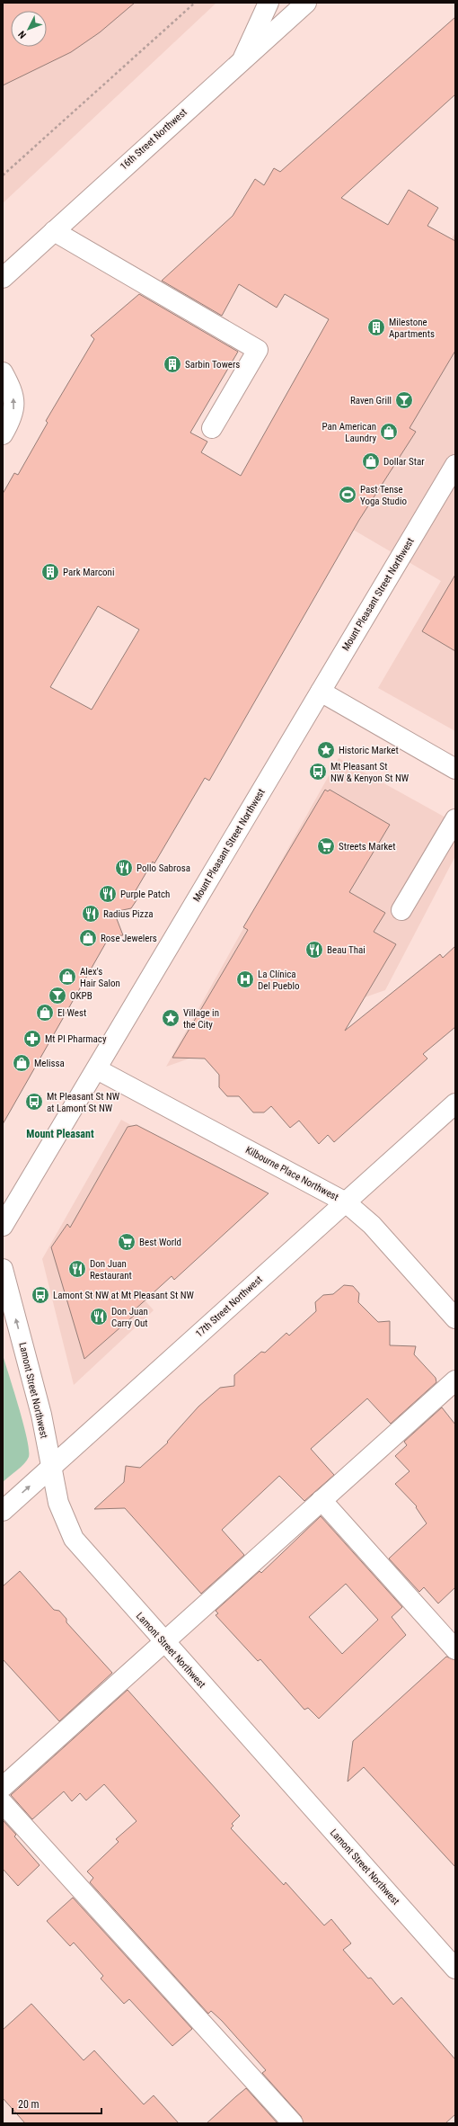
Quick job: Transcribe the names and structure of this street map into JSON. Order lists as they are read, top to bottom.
{
  "streets": {
    "street": [
      "16th Street Northwest",
      "Mount Pleasant Street Northwest",
      "Kilbourne Place Northwest",
      "17th Street Northwest",
      "Lamont Street Northwest"
    ]
  },
  "crossings": [
    ["Mount Pleasant Street Northwest", "Kilbourne Place Northwest"],
    ["Kilbourne Place Northwest", "17th Street Northwest"],
    ["17th Street Northwest", "Lamont Street Northwest"]
  ],
  "districts": ["Mount Pleasant"],
  "places": {
    "building": ["Milestone Apartments", "Sarbin Towers", "Park Marconi"],
    "bar": ["Raven Grill", "OKPB"],
    "shop": [
      "Pan American Laundry",
      "Dollar Star",
      "Rose Jewelers",
      "Alex's Hair Salon",
      "El West",
      "Melissa"
    ],
    "sports": ["Past Tense Yoga Studio"],
    "place": ["Historic Market", "Village in the City"],
    "bus stop": ["Mt Pleasant St NW & Kenyon St NW", "Mt Pleasant St NW at Lamont St NW", "Lamont St NW at Mt Pleasant St NW"],
    "supermarket": ["Streets Market", "Best World"],
    "restaurant": [
      "Pollo Sabrosa",
      "Purple Patch",
      "Radius Pizza",
      "Beau Thai",
      "Don Juan Restaurant",
      "Don Juan Carry Out"
    ],
    "hospital": ["La Clínica Del Pueblo"],
    "pharmacy": ["Mt Pl Pharmacy"]
  },
  "scale_bar": "20 m",
  "north": "bottom left"
}
